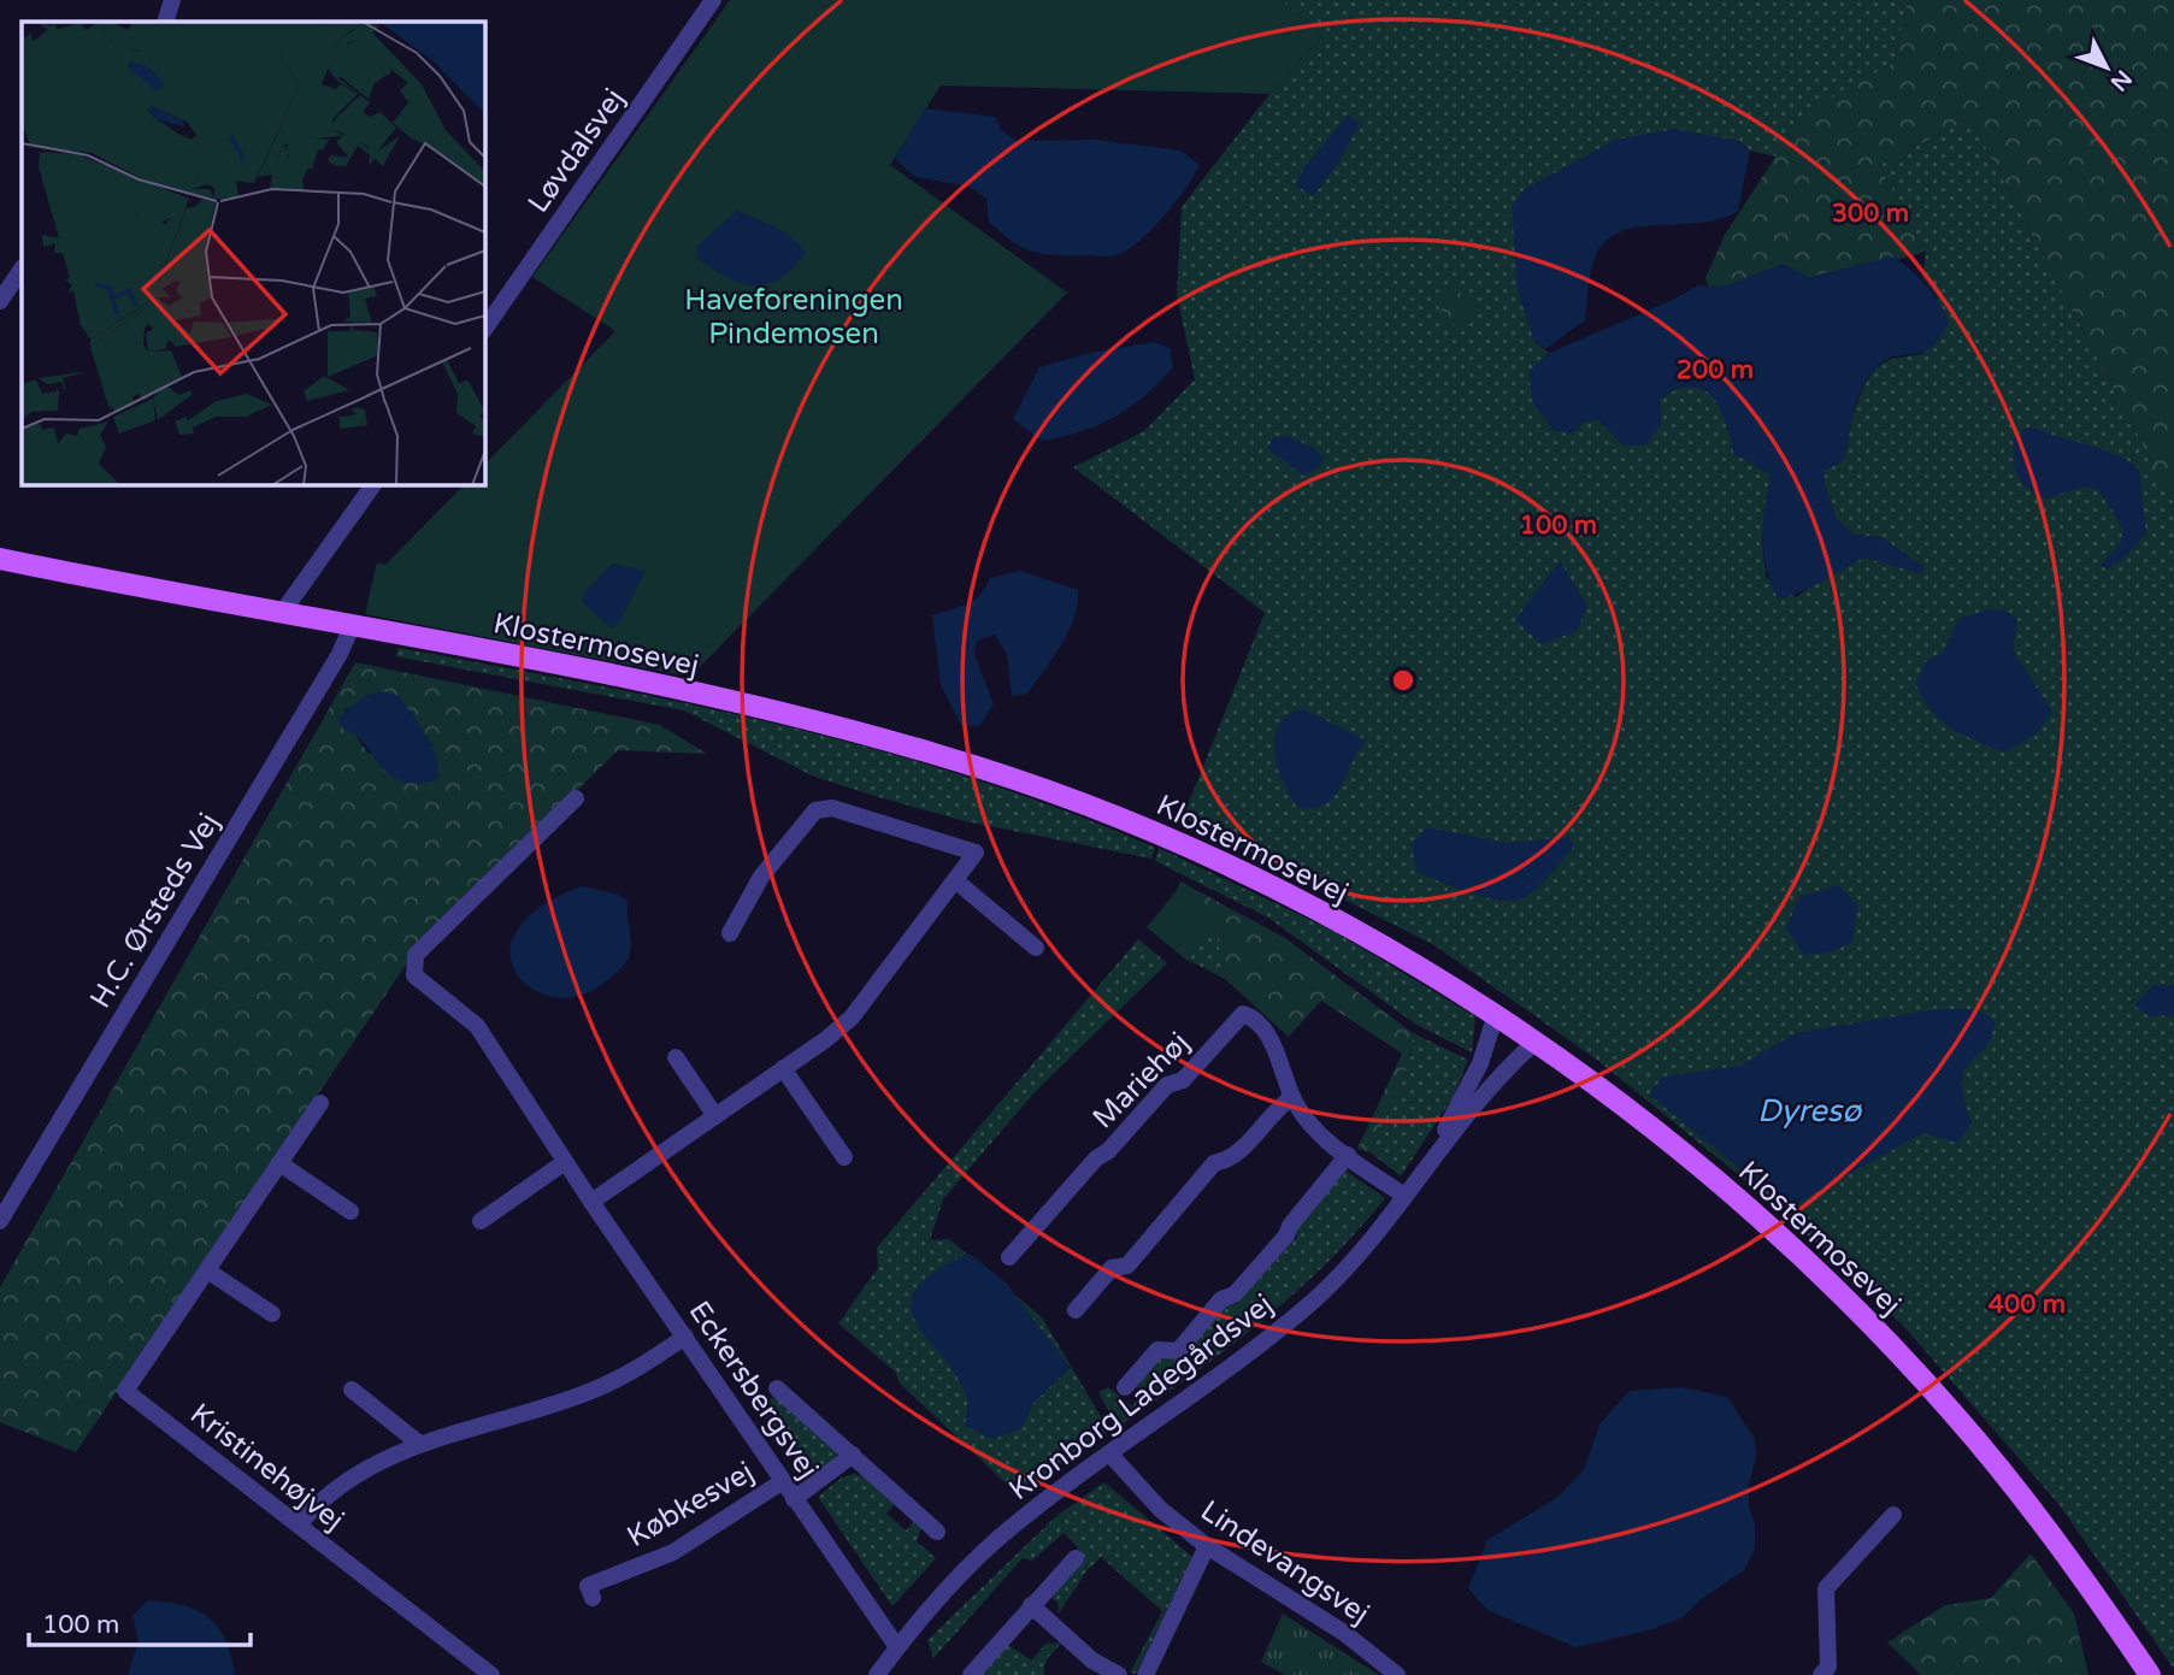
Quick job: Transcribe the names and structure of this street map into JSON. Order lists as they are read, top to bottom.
{
  "streets": {
    "main road": ["Klostermosevej"],
    "street": [
      "Løvdalsvej",
      "H.C. Ørsteds Vej",
      "Mariehøj",
      "Eckersbergsvej",
      "Kronborg Ladegårdsvej",
      "Kristinehøjvej",
      "Købkesvej",
      "Lindevangsvej"
    ]
  },
  "crossings": [
    ["Klostermosevej", "H.C. Ørsteds Vej"],
    ["Klostermosevej", "Kronborg Ladegårdsvej"],
    ["Mariehøj", "Kronborg Ladegårdsvej"],
    ["Eckersbergsvej", "Kronborg Ladegårdsvej"],
    ["Eckersbergsvej", "Købkesvej"],
    ["Kronborg Ladegårdsvej", "Lindevangsvej"]
  ],
  "water": ["Dyresø"],
  "parks": ["Haveforeningen Pindemosen"],
  "scale_bar": "100 m",
  "north": "bottom right",
  "rings": [
    "300 m",
    "200 m",
    "100 m",
    "400 m"
  ]
}
